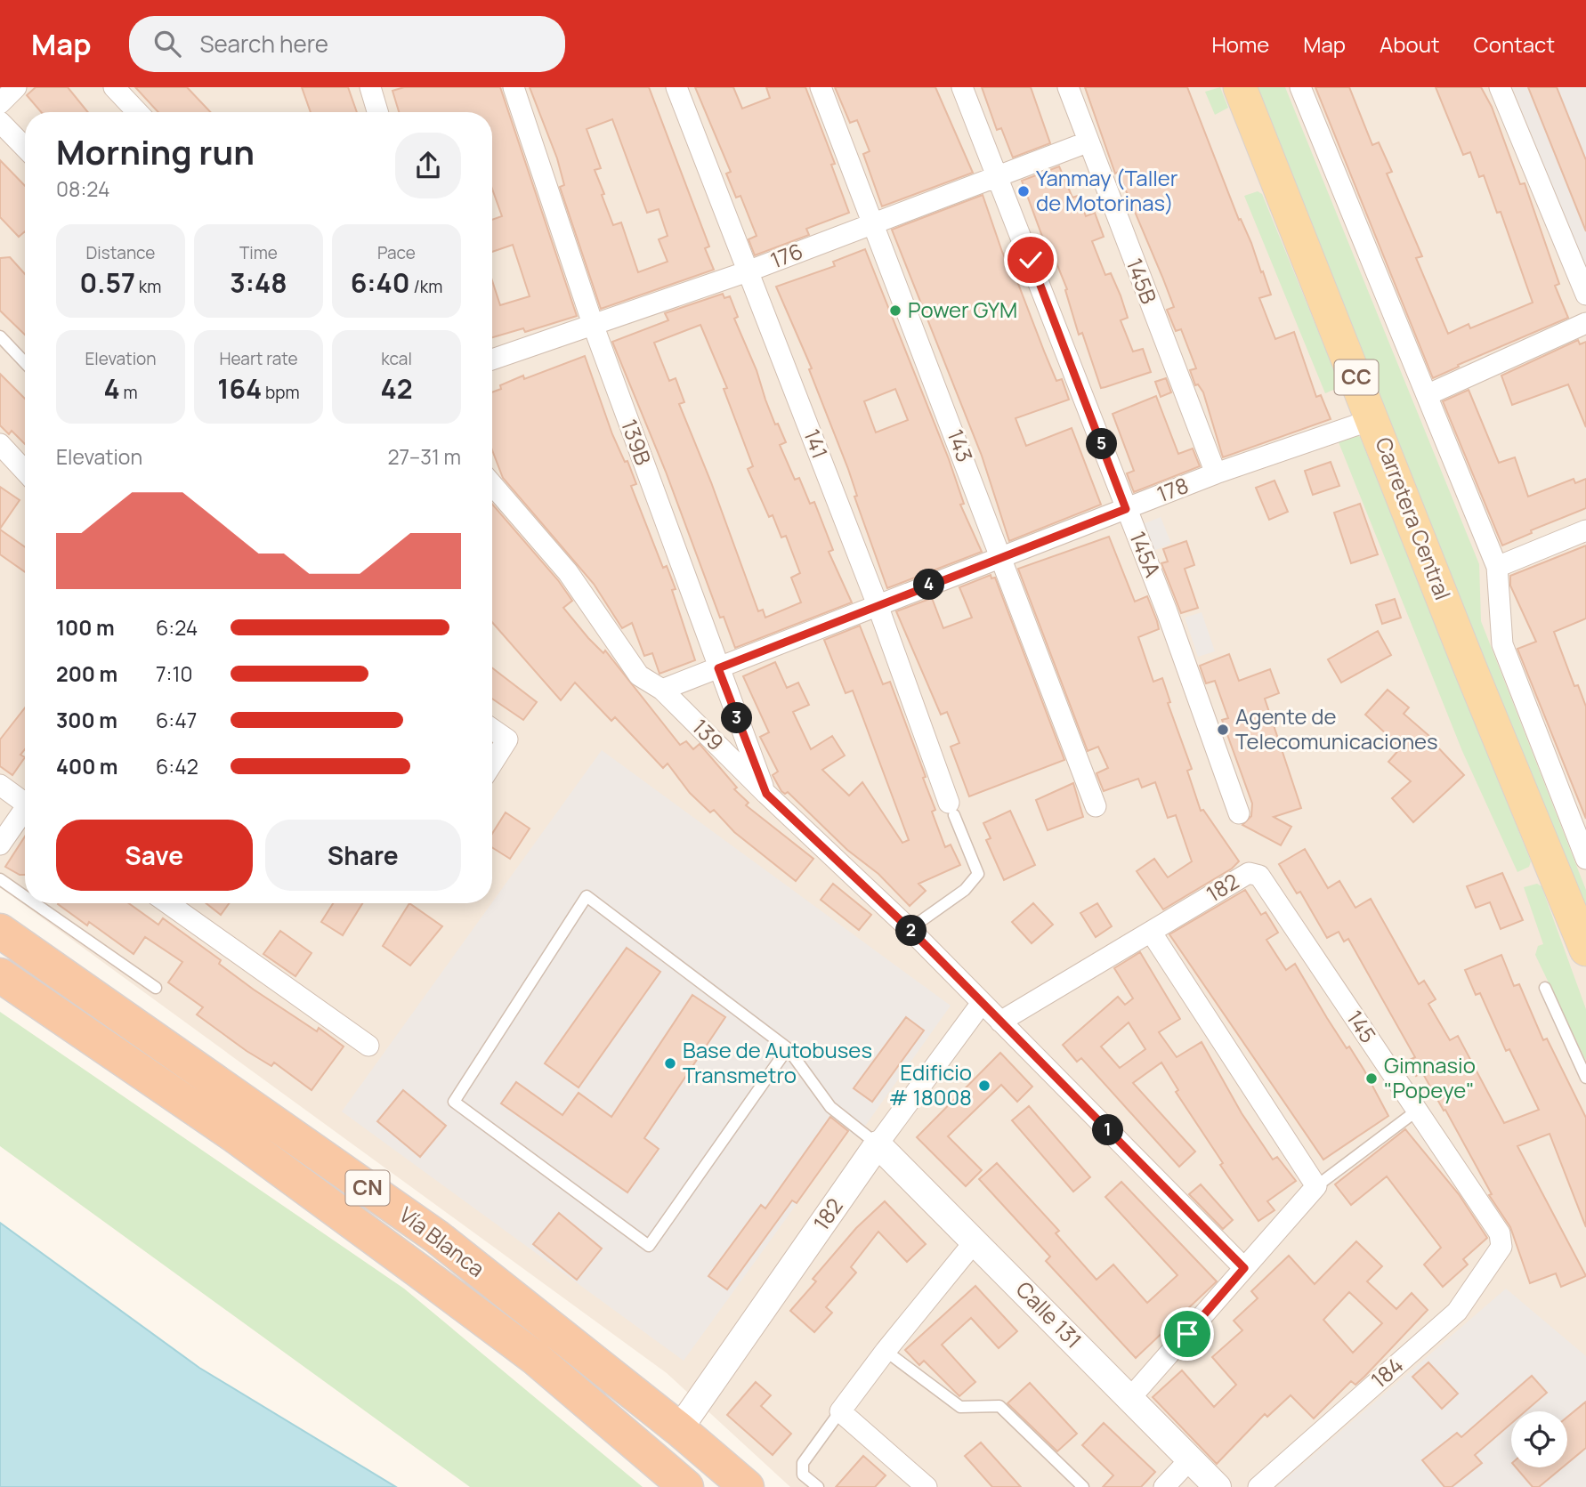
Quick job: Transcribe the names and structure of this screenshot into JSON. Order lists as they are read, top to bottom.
{
  "streets": {
    "highway": ["CN", "Vía Blanca"],
    "main road": ["CC", "Carretera Central"],
    "street": [
      "176",
      "145B",
      "139B",
      "141",
      "143",
      "178",
      "145A",
      "139",
      "182",
      "145",
      "Calle 131",
      "184"
    ]
  },
  "crossings": [
    ["176", "145B"],
    ["176", "139B"],
    ["176", "141"],
    ["176", "143"],
    ["176", "145A"],
    ["145B", "178"],
    ["139B", "178"],
    ["139B", "139"],
    ["141", "178"],
    ["143", "178"],
    ["178", "Carretera Central"],
    ["178", "145A"],
    ["178", "139"],
    ["139", "182"],
    ["182", "145"],
    ["182", "Vía Blanca"],
    ["182", "Calle 131"],
    ["145", "184"]
  ],
  "places": [
    "Yanmay (Taller de Motorinas)",
    "Power GYM",
    "Agente de Telecomunicaciones",
    "Base de Autobuses Transmetro",
    "Gimnasio \"Popeye\"",
    "Edificio # 18008"
  ],
  "page": {
    "header": "Map",
    "search": "Search here",
    "nav": [
      "Home",
      "Map",
      "About",
      "Contact"
    ],
    "heading": ["Morning run", "08:24"],
    "stats": [
      ["Distance", "0.57 km"],
      ["Time", "3:48"],
      ["Pace", "6:40 /km"],
      ["Elevation", "4 m"],
      ["Heart rate", "164 bpm"],
      ["kcal", "42"]
    ],
    "pins": [
      "5",
      "4",
      "3",
      "2",
      "1"
    ],
    "chart": ["Elevation", "27–31 m"],
    "list": [
      {
        "name": "100 m",
        "note": "6:24"
      },
      {
        "name": "200 m",
        "note": "7:10"
      },
      {
        "name": "300 m",
        "note": "6:47"
      },
      {
        "name": "400 m",
        "note": "6:42"
      }
    ],
    "buttons": ["Save", "Share"]
  }
}
